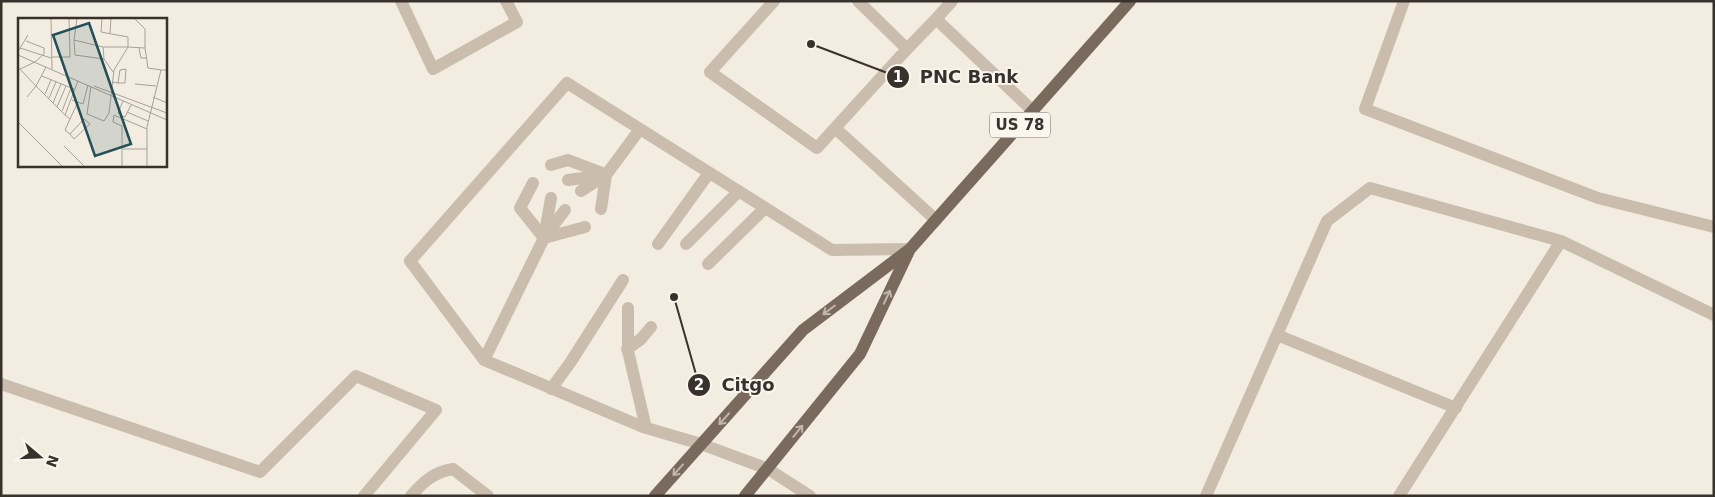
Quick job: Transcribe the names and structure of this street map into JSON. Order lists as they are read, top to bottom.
{
  "streets": {
    "main road": ["US 78"]
  },
  "places": ["PNC Bank", "Citgo"],
  "north": "right"
}
